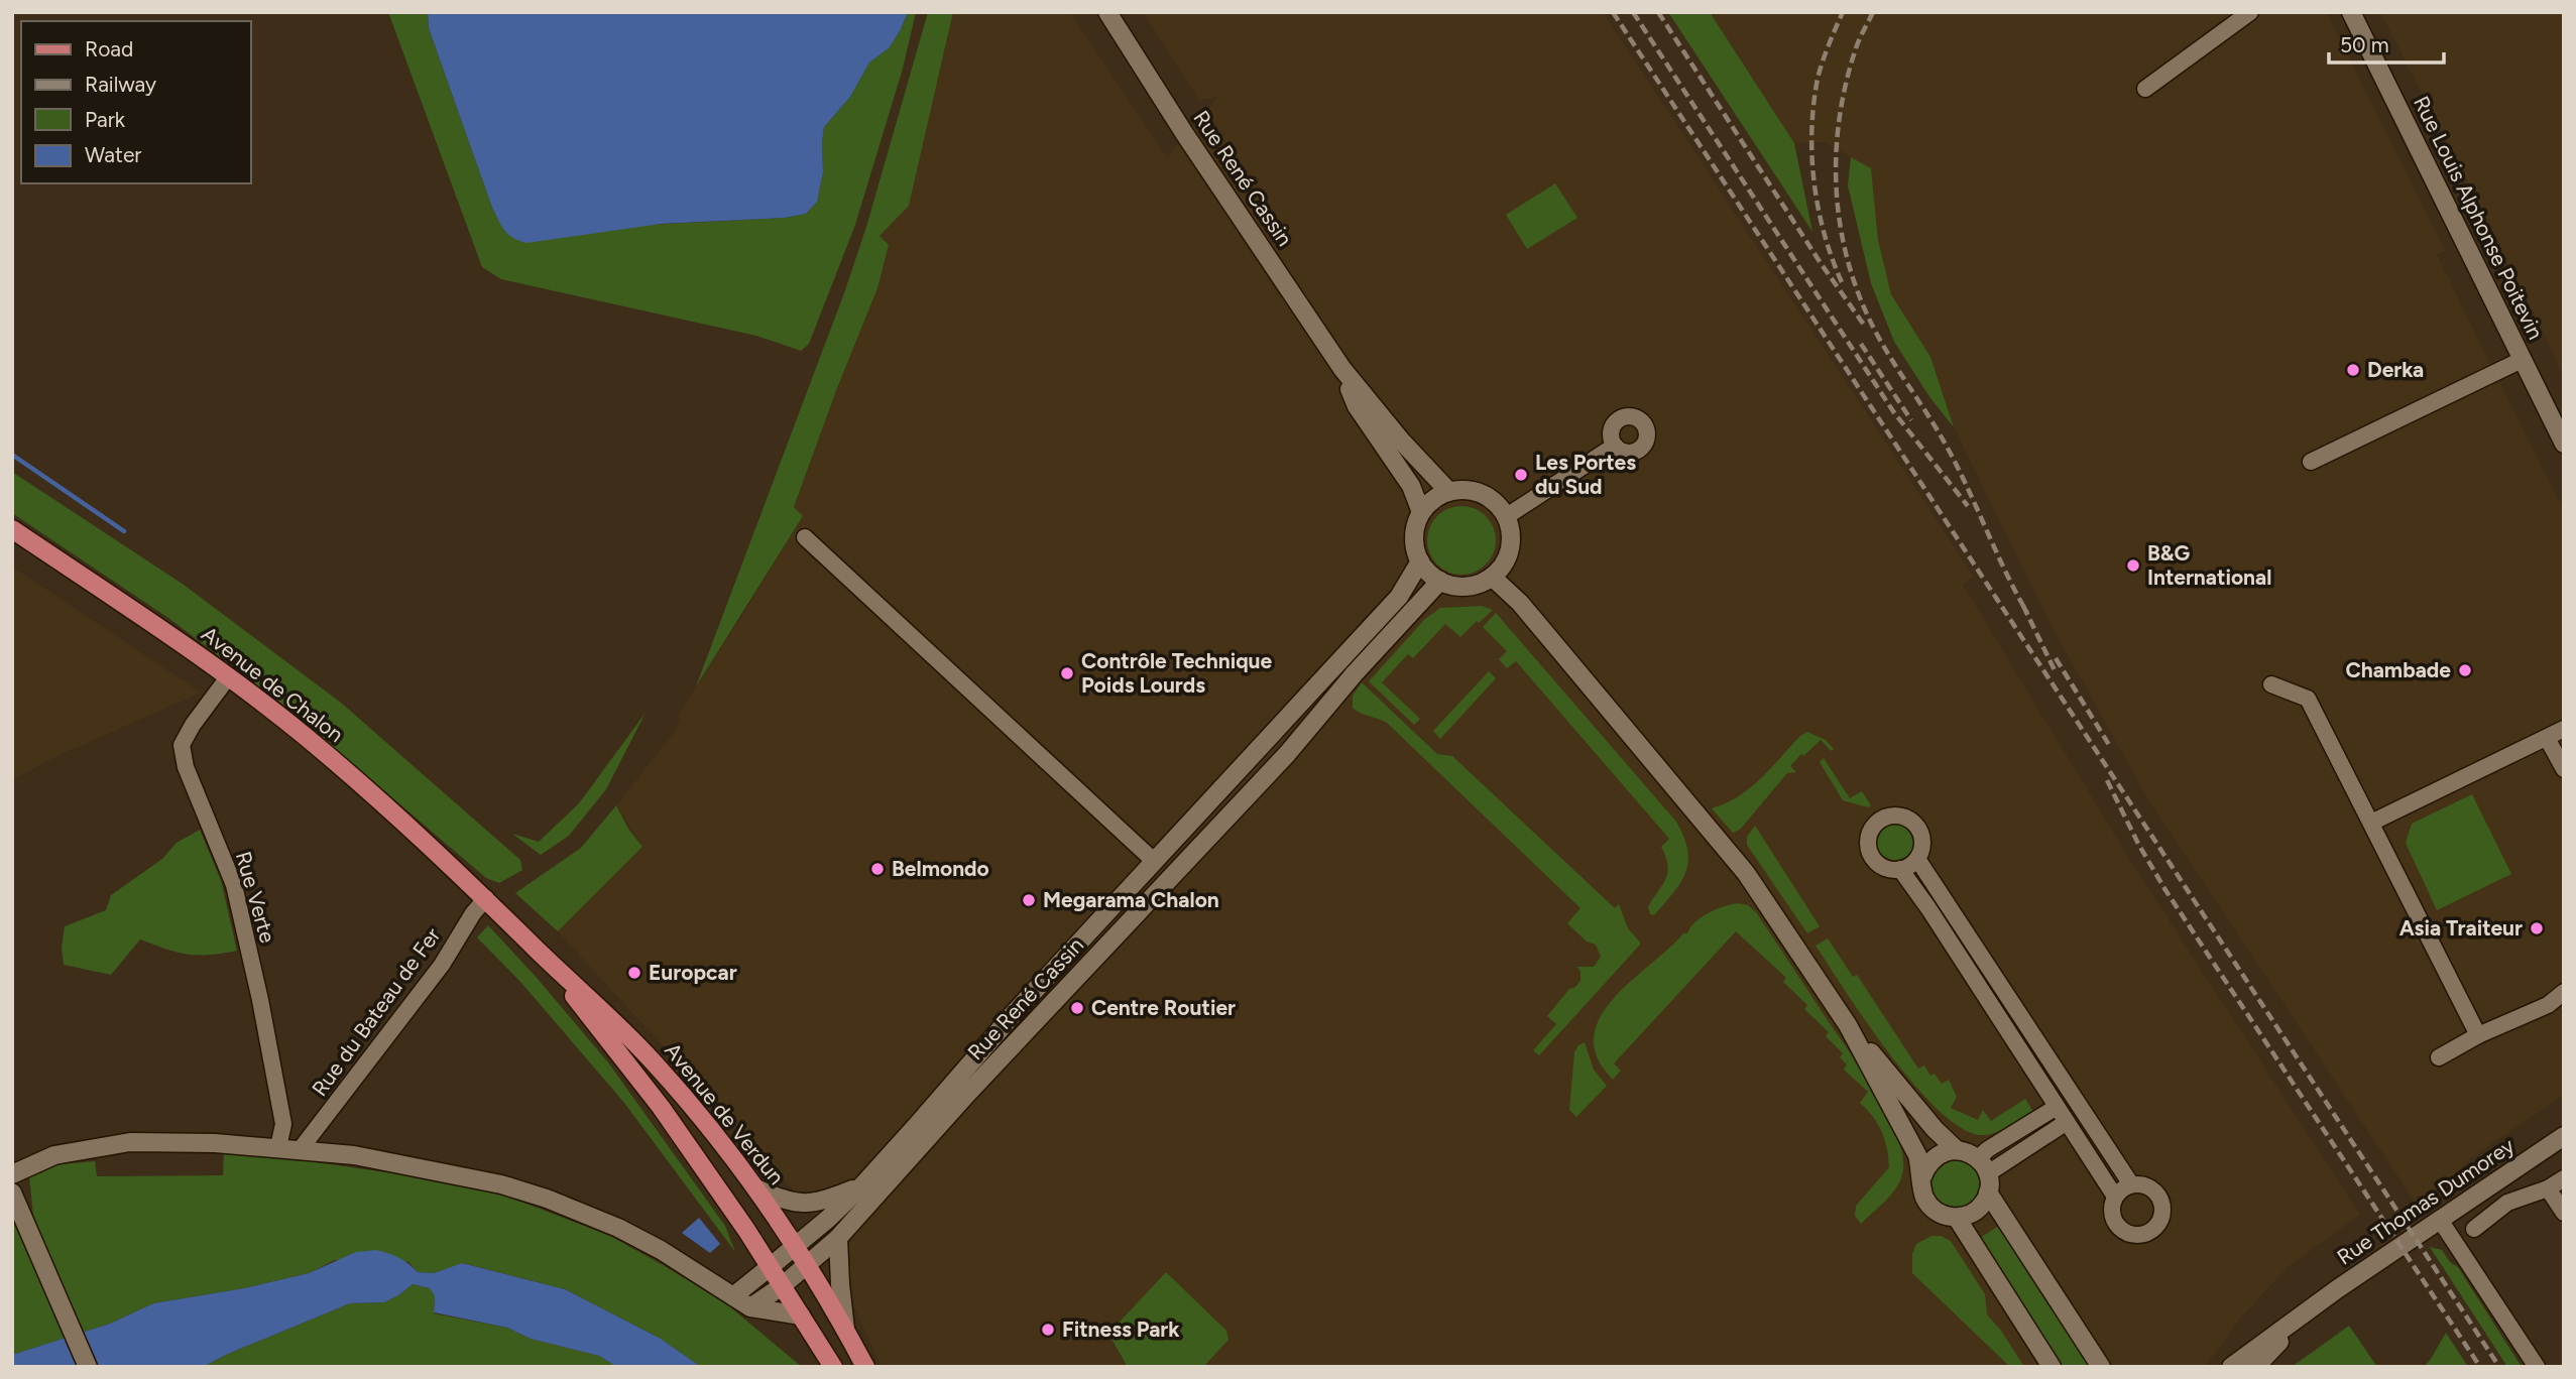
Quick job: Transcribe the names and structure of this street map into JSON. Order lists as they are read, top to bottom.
{
  "streets": {
    "main road": [
      "Rue René Cassin",
      "Rue Louis Alphonse Poitevin",
      "Avenue de Chalon",
      "Avenue de Verdun",
      "Rue Thomas Dumorey"
    ],
    "street": ["Rue Verte", "Rue du Bateau de Fer"]
  },
  "crossings": [
    ["Rue René Cassin", "Avenue de Verdun"],
    ["Avenue de Chalon", "Rue Verte"],
    ["Avenue de Chalon", "Rue du Bateau de Fer"],
    ["Avenue de Chalon", "Avenue de Verdun"],
    ["Rue du Bateau de Fer", "Avenue de Verdun"]
  ],
  "places": [
    "Derka",
    "Les Portes du Sud",
    "B&G International",
    "Chambade",
    "Contrôle Technique Poids Lourds",
    "Belmondo",
    "Megarama Chalon",
    "Asia Traiteur",
    "Europcar",
    "Centre Routier",
    "Fitness Park"
  ],
  "legend": [
    "Road",
    "Railway",
    "Park",
    "Water"
  ],
  "scale_bar": "50 m"
}
